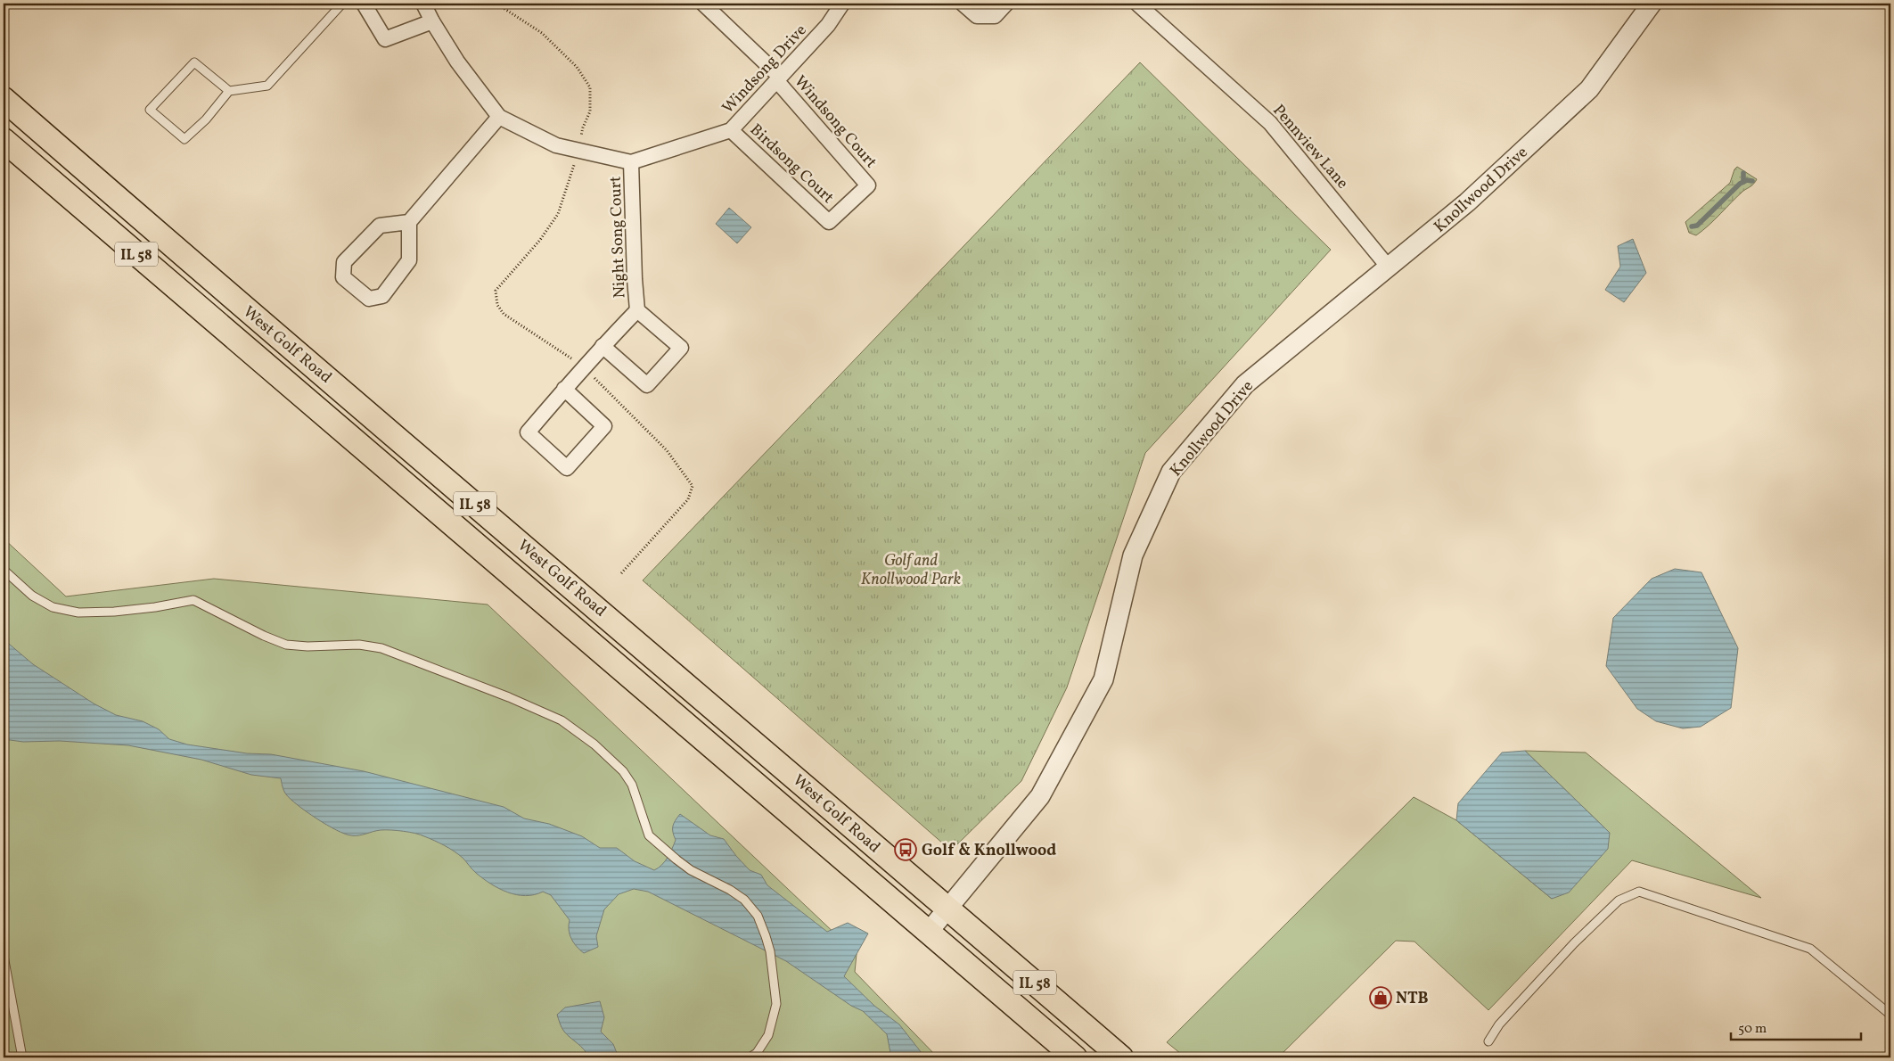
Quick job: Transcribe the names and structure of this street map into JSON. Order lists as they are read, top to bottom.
{
  "streets": {
    "main road": ["IL 58", "West Golf Road"],
    "street": [
      "Windsong Drive",
      "Windsong Court",
      "Pennview Lane",
      "Birdsong Court",
      "Knollwood Drive",
      "Night Song Court"
    ]
  },
  "crossings": [
    ["Windsong Drive", "Windsong Court"],
    ["Windsong Drive", "Birdsong Court"],
    ["Windsong Drive", "Night Song Court"],
    ["Windsong Court", "Birdsong Court"],
    ["Pennview Lane", "Knollwood Drive"],
    ["Knollwood Drive", "West Golf Road"]
  ],
  "parks": ["Golf and Knollwood Park"],
  "places": {
    "bus stop": ["Golf & Knollwood"],
    "shop": ["NTB"]
  },
  "scale_bar": "50 m"
}
